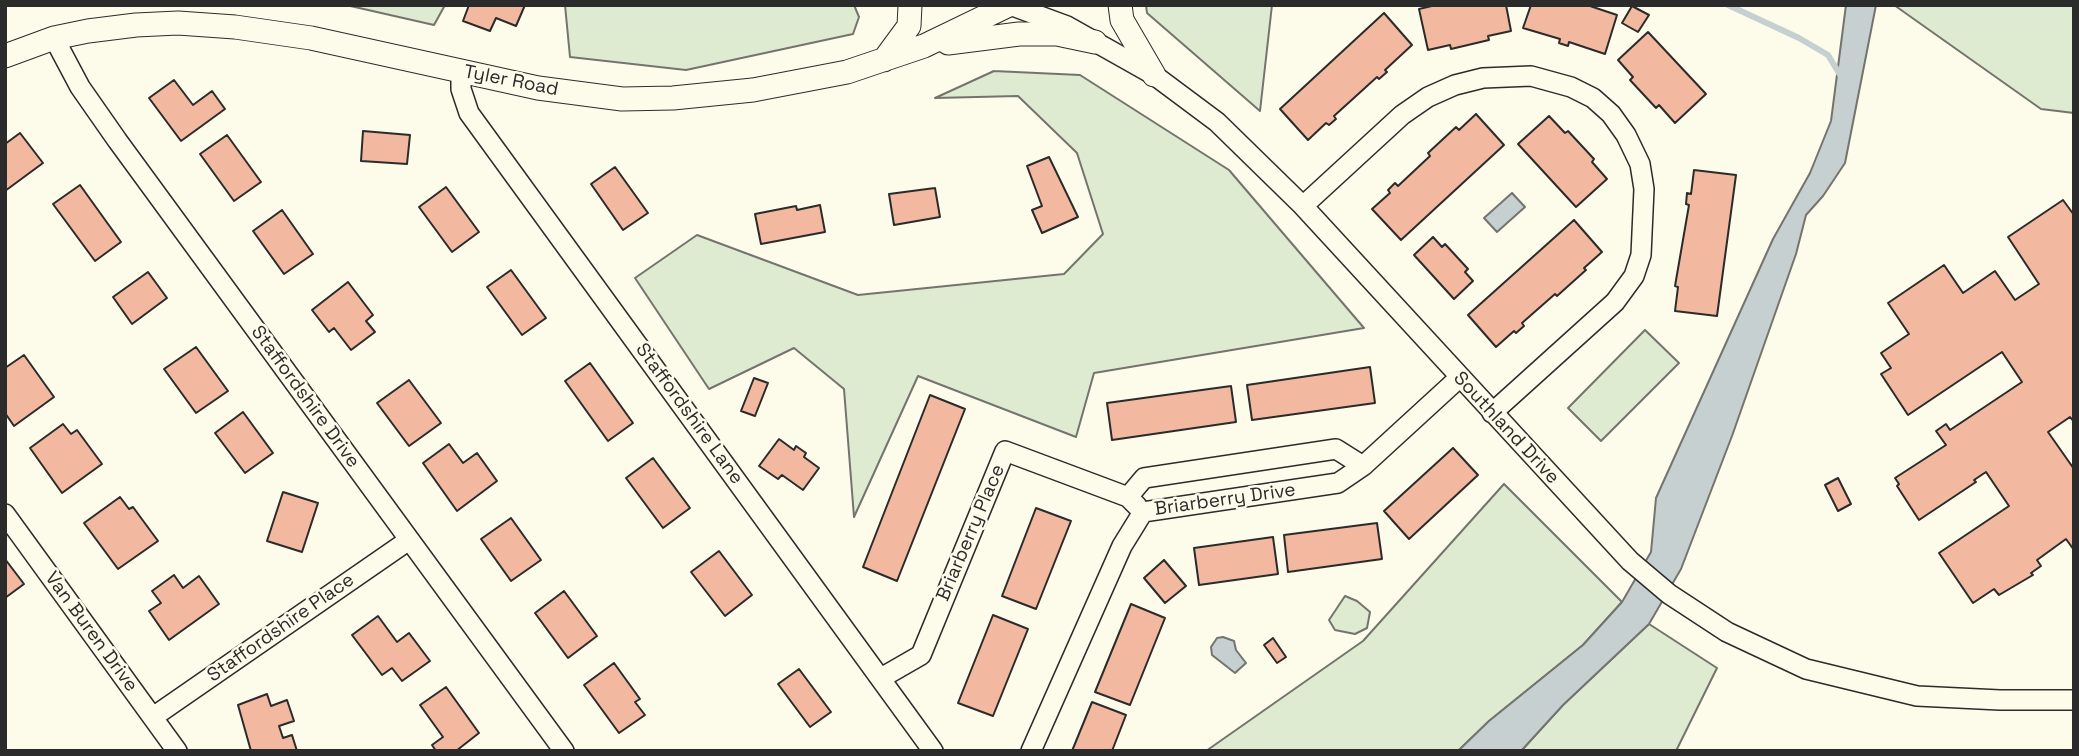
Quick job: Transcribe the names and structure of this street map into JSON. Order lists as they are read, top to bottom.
{
  "streets": {
    "street": [
      "Tyler Road",
      "Staffordshire Drive",
      "Staffordshire Lane",
      "Southland Drive",
      "Briarberry Drive",
      "Briarberry Place",
      "Staffordshire Place",
      "Van Buren Drive"
    ]
  },
  "crossings": [
    ["Tyler Road", "Staffordshire Drive"],
    ["Tyler Road", "Staffordshire Lane"],
    ["Tyler Road", "Southland Drive"],
    ["Staffordshire Drive", "Staffordshire Place"],
    ["Staffordshire Lane", "Briarberry Place"],
    ["Southland Drive", "Briarberry Drive"],
    ["Briarberry Drive", "Briarberry Place"],
    ["Staffordshire Place", "Van Buren Drive"]
  ]
}
